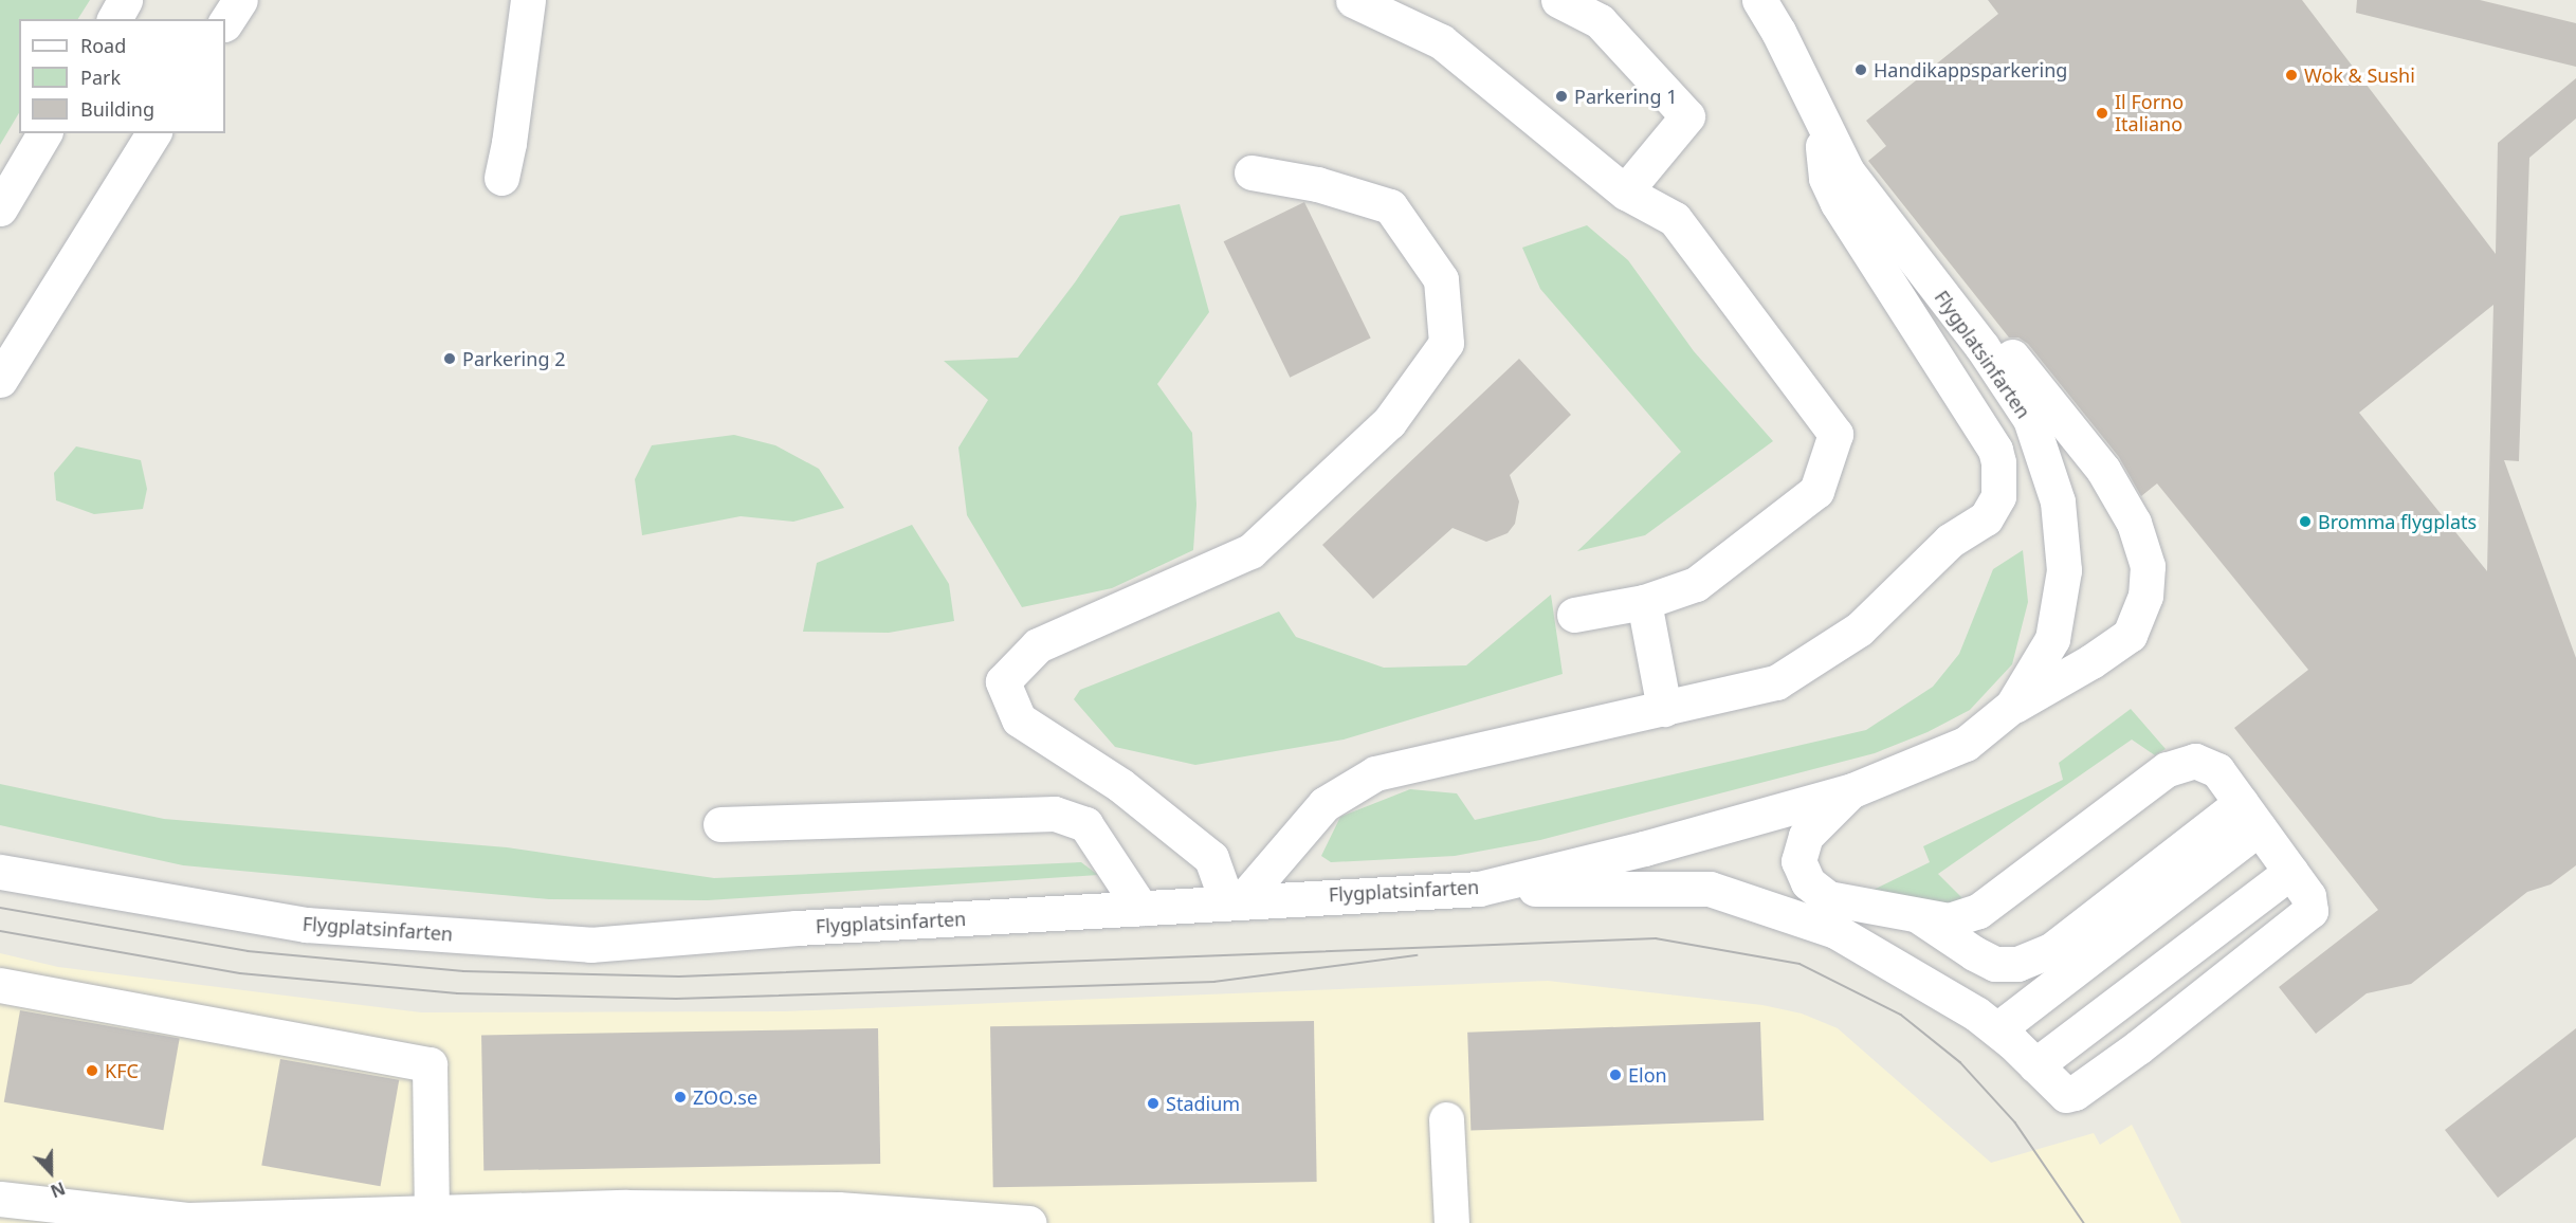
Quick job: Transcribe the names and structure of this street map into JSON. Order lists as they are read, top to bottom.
{
  "streets": {
    "street": ["Flygplatsinfarten"]
  },
  "places": [
    "Handikappsparkering",
    "Wok & Sushi",
    "Parkering 1",
    "Il Forno Italiano",
    "Parkering 2",
    "Bromma flygplats",
    "KFC",
    "Elon",
    "ZOO.se",
    "Stadium"
  ],
  "legend": ["Road", "Park", "Building"],
  "north": "bottom"
}
